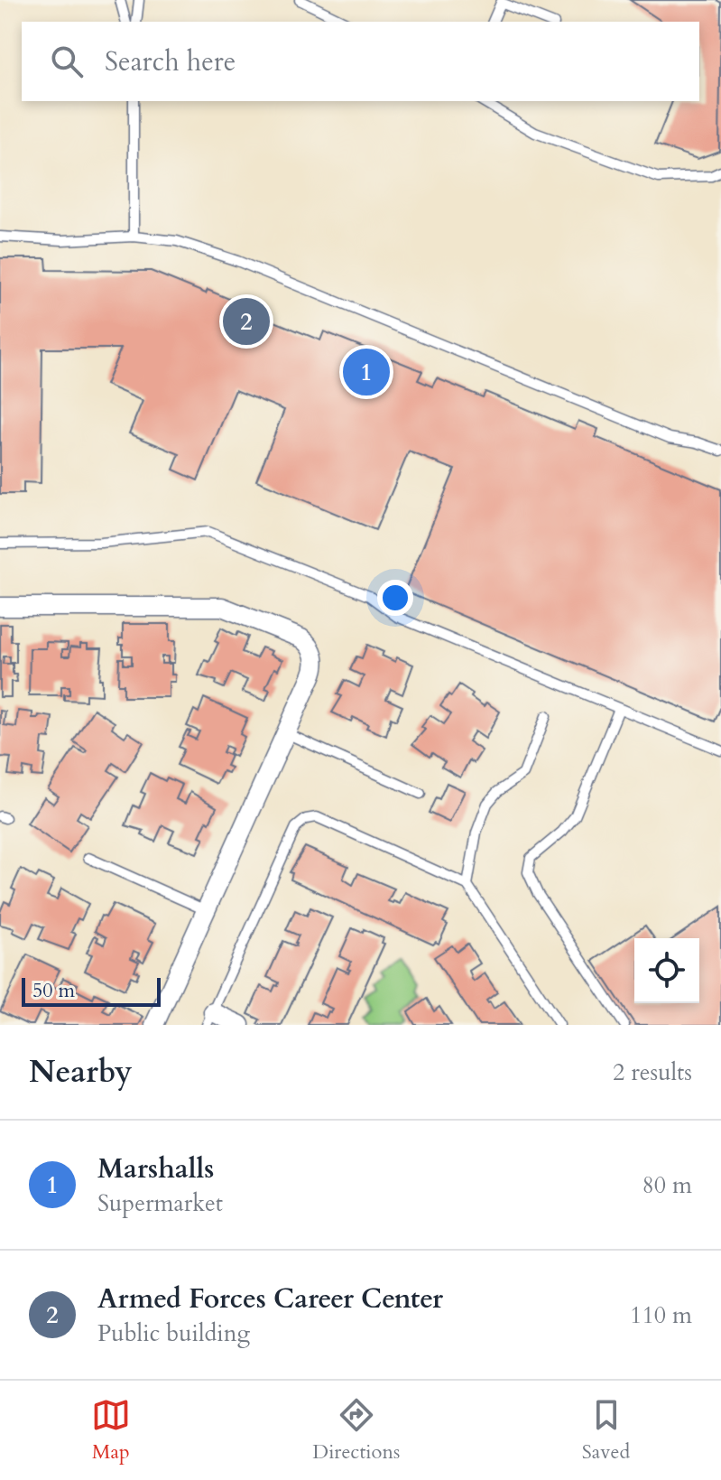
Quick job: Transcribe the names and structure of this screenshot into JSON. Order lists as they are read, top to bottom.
{
  "scale_bar": "50 m",
  "page": {
    "search": "Search here",
    "pins": ["2", "1"],
    "scale": "50 m",
    "heading": ["Nearby", "2 results"],
    "list": [
      {
        "mark": "1",
        "name": "Marshalls",
        "note": "Supermarket",
        "value": "80 m"
      },
      {
        "mark": "2",
        "name": "Armed Forces Career Center",
        "note": "Public building",
        "value": "110 m"
      }
    ],
    "nav": ["Map", "Directions", "Saved"]
  }
}
